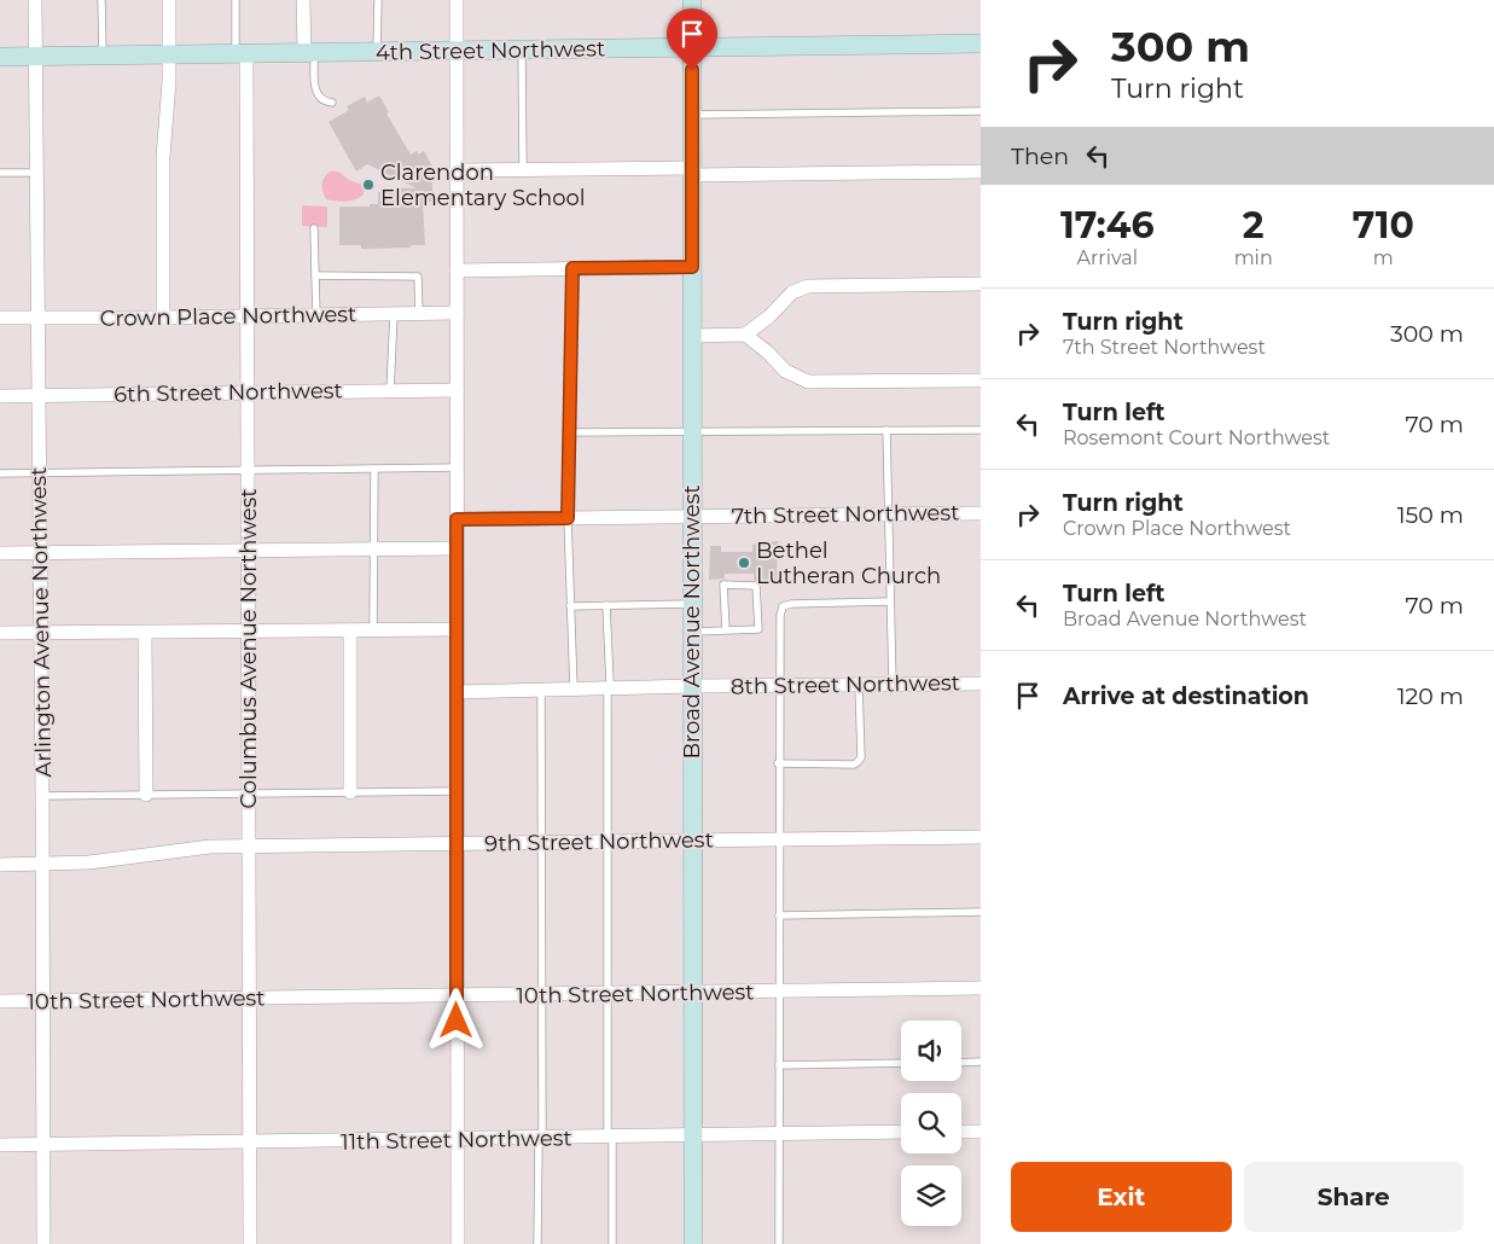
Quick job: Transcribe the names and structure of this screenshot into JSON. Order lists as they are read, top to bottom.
{
  "streets": {
    "street": [
      "4th Street Northwest",
      "Crown Place Northwest",
      "6th Street Northwest",
      "7th Street Northwest",
      "Arlington Avenue Northwest",
      "Broad Avenue Northwest",
      "Columbus Avenue Northwest",
      "8th Street Northwest",
      "9th Street Northwest",
      "10th Street Northwest",
      "11th Street Northwest"
    ]
  },
  "crossings": [
    ["4th Street Northwest", "Arlington Avenue Northwest"],
    ["4th Street Northwest", "Broad Avenue Northwest"],
    ["4th Street Northwest", "Columbus Avenue Northwest"],
    ["Crown Place Northwest", "Arlington Avenue Northwest"],
    ["Crown Place Northwest", "Columbus Avenue Northwest"],
    ["6th Street Northwest", "Arlington Avenue Northwest"],
    ["6th Street Northwest", "Columbus Avenue Northwest"],
    ["7th Street Northwest", "Broad Avenue Northwest"],
    ["Arlington Avenue Northwest", "9th Street Northwest"],
    ["Arlington Avenue Northwest", "10th Street Northwest"],
    ["Arlington Avenue Northwest", "11th Street Northwest"],
    ["Broad Avenue Northwest", "8th Street Northwest"],
    ["Broad Avenue Northwest", "9th Street Northwest"],
    ["Broad Avenue Northwest", "10th Street Northwest"],
    ["Broad Avenue Northwest", "11th Street Northwest"],
    ["Columbus Avenue Northwest", "9th Street Northwest"],
    ["Columbus Avenue Northwest", "10th Street Northwest"],
    ["Columbus Avenue Northwest", "11th Street Northwest"]
  ],
  "places": ["Clarendon Elementary School", "Bethel Lutheran Church"],
  "page": {
    "turn": ["300 m", "Turn right"],
    "then": "Then",
    "eta": [
      "17:46",
      "Arrival",
      "2",
      "min",
      "710",
      "m"
    ],
    "list": [
      {
        "name": "Turn right",
        "note": "7th Street Northwest",
        "value": "300 m"
      },
      {
        "name": "Turn left",
        "note": "Rosemont Court Northwest",
        "value": "70 m"
      },
      {
        "name": "Turn right",
        "note": "Crown Place Northwest",
        "value": "150 m"
      },
      {
        "name": "Turn left",
        "note": "Broad Avenue Northwest",
        "value": "70 m"
      },
      {
        "name": "Arrive at destination",
        "value": "120 m"
      }
    ],
    "buttons": ["Exit", "Share"]
  }
}
